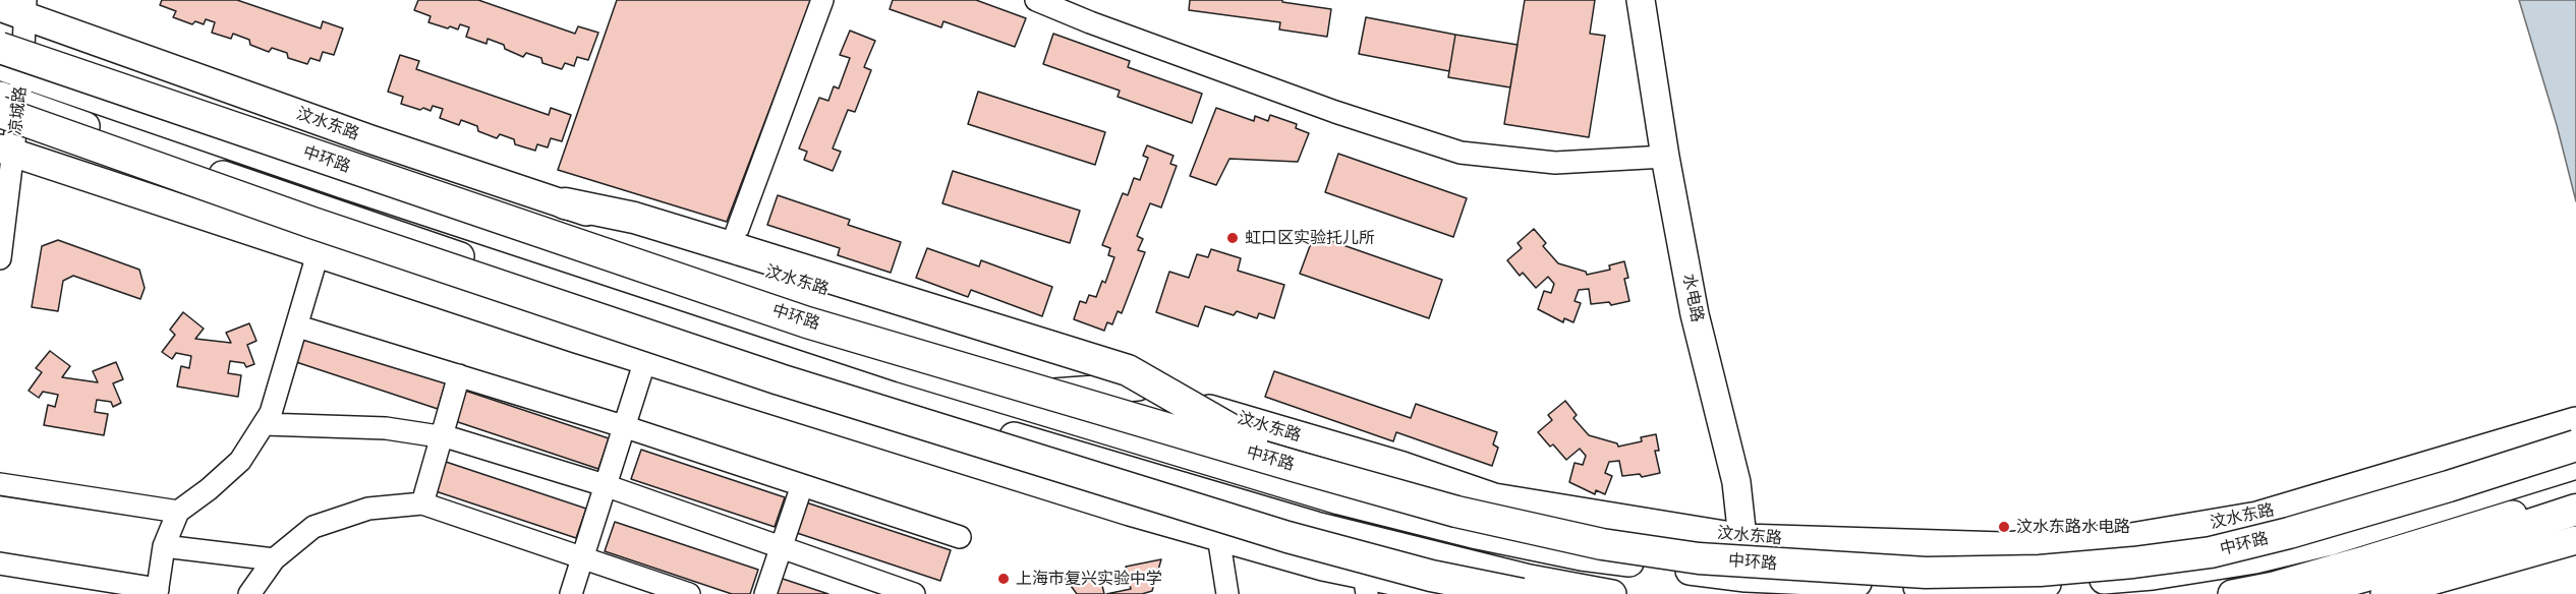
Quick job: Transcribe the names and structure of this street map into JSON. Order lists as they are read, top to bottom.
{
  "streets": {
    "highway": ["中环路"],
    "main road": ["汶水东路", "水电路"],
    "street": ["凉城路"]
  },
  "crossings": [
    ["凉城路", "汶水东路"],
    ["汶水东路", "水电路"]
  ],
  "places": ["虹口区实验托儿所", "汶水东路水电路", "上海市复兴实验中学"]
}
